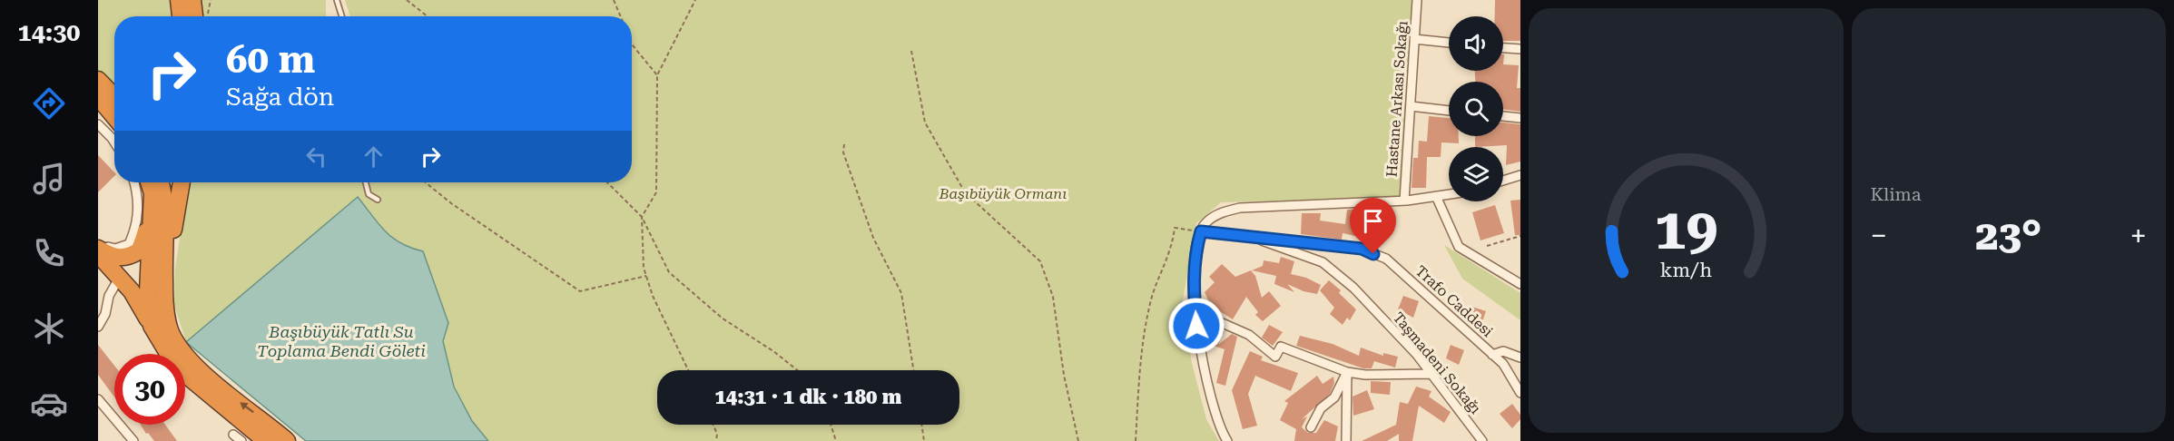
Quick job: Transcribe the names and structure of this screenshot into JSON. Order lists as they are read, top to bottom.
{
  "streets": {
    "street": ["Hastane Arkası Sokağı", "Trafo Caddesi", "Taşmadeni Sokağı"]
  },
  "crossings": [
    ["Trafo Caddesi", "Taşmadeni Sokağı"]
  ],
  "water": ["Başıbüyük Tatlı Su Toplama Bendi Göleti"],
  "parks": ["Başıbüyük Ormanı"],
  "page": {
    "tabs": "14:30",
    "tile": "Klima",
    "turn": ["60 m", "Sağa dön"],
    "heat": ["−", "23°", "+"],
    "limit": "30",
    "trip": "14:31 · 1 dk · 180 m",
    "gauge": ["19", "km/h"]
  }
}
